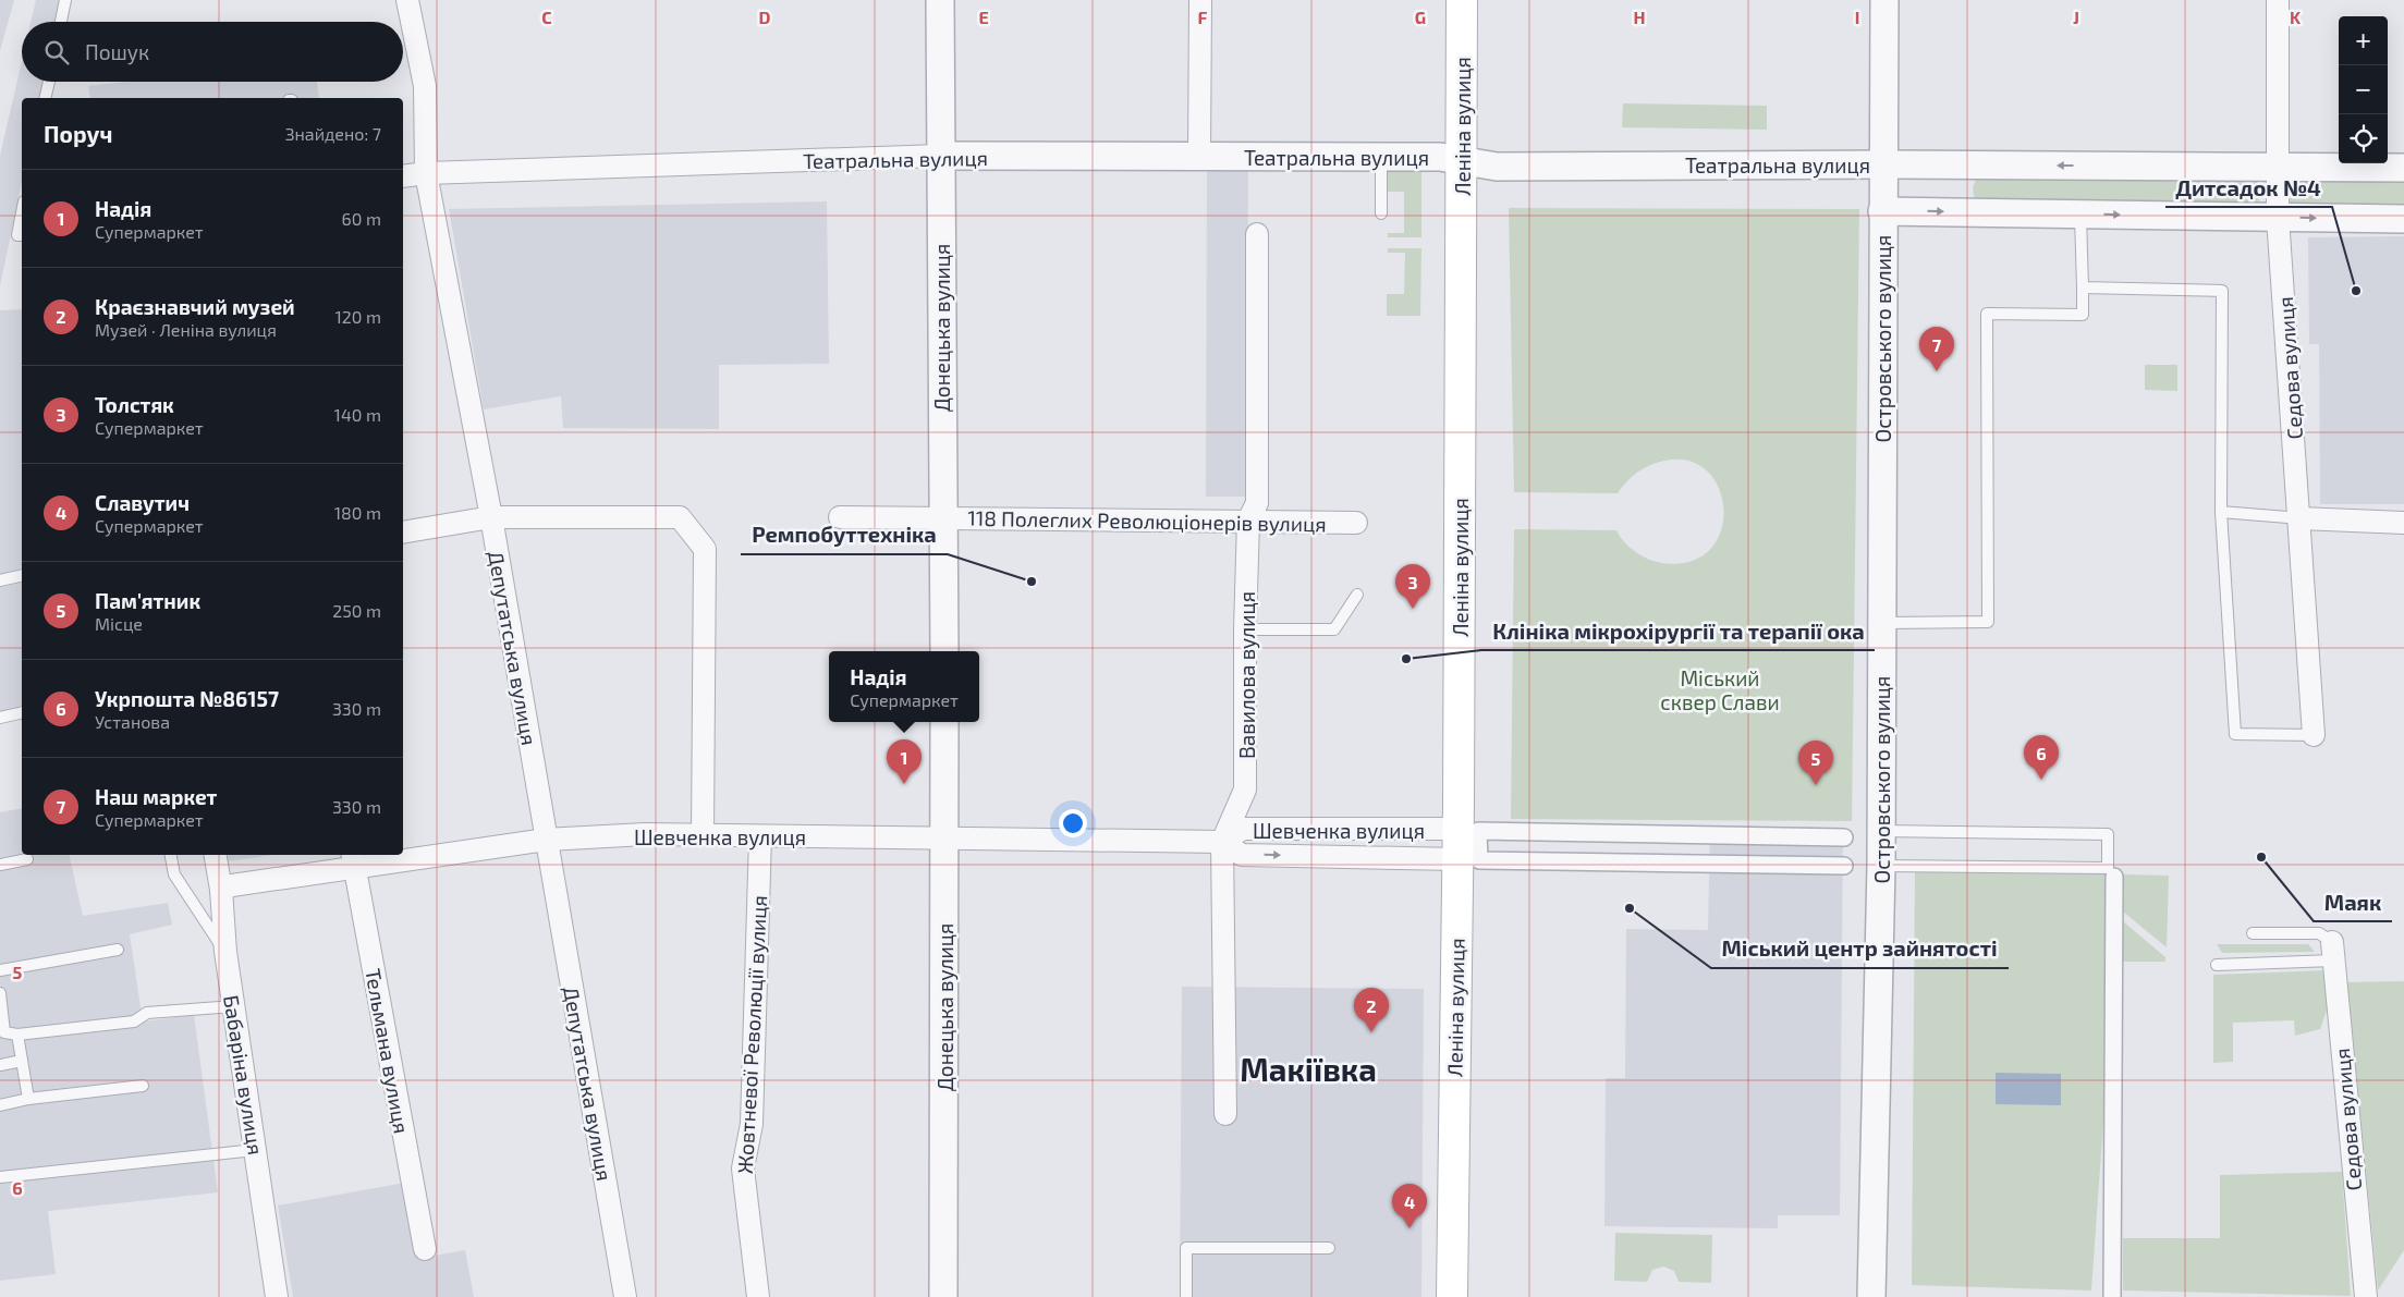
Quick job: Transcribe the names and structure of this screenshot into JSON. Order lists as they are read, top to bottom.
{
  "streets": {
    "main road": ["Леніна вулиця"],
    "street": [
      "Театральна вулиця",
      "Донецька вулиця",
      "Островського вулиця",
      "Седова вулиця",
      "118 Полеглих Революціонерів вулиця",
      "Депутатська вулиця",
      "Вавилова вулиця",
      "Шевченка вулиця",
      "Жовтневої Революції вулиця",
      "Тельмана вулиця",
      "Бабаріна вулиця"
    ]
  },
  "crossings": [
    ["Леніна вулиця", "Театральна вулиця"],
    ["Леніна вулиця", "Шевченка вулиця"],
    ["Театральна вулиця", "Донецька вулиця"],
    ["Театральна вулиця", "Островського вулиця"],
    ["Театральна вулиця", "Седова вулиця"],
    ["Театральна вулиця", "Депутатська вулиця"],
    ["Донецька вулиця", "118 Полеглих Революціонерів вулиця"],
    ["Донецька вулиця", "Шевченка вулиця"],
    ["118 Полеглих Революціонерів вулиця", "Вавилова вулиця"],
    ["Депутатська вулиця", "Шевченка вулиця"],
    ["Вавилова вулиця", "Шевченка вулиця"],
    ["Шевченка вулиця", "Жовтневої Революції вулиця"],
    ["Шевченка вулиця", "Тельмана вулиця"],
    ["Шевченка вулиця", "Бабаріна вулиця"]
  ],
  "districts": ["Макіївка"],
  "parks": ["Міський сквер Слави"],
  "places": [
    "Дитсадок №4",
    "Ремпобуттехніка",
    "Клініка мікрохірургії та терапії ока",
    "Маяк",
    "Міський центр зайнятості"
  ],
  "page": {
    "map_buttons": ["+", "−"],
    "search": "Пошук",
    "heading": ["Поруч", "Знайдено: 7"],
    "list": [
      {
        "mark": "1",
        "name": "Надія",
        "note": "Супермаркет",
        "value": "60 m"
      },
      {
        "mark": "2",
        "name": "Краєзнавчий музей",
        "note": "Музей · Леніна вулиця",
        "value": "120 m"
      },
      {
        "mark": "3",
        "name": "Толстяк",
        "note": "Супермаркет",
        "value": "140 m"
      },
      {
        "mark": "4",
        "name": "Славутич",
        "note": "Супермаркет",
        "value": "180 m"
      },
      {
        "mark": "5",
        "name": "Пам'ятник",
        "note": "Місце",
        "value": "250 m"
      },
      {
        "mark": "6",
        "name": "Укрпошта №86157",
        "note": "Установа",
        "value": "330 m"
      },
      {
        "mark": "7",
        "name": "Наш маркет",
        "note": "Супермаркет",
        "value": "330 m"
      }
    ],
    "pins": [
      "7",
      "3",
      "6",
      "1",
      "5",
      "2",
      "4"
    ],
    "popup": ["Надія", "Супермаркет"]
  },
  "grid": {
    "columns": [
      "C",
      "D",
      "E",
      "F",
      "G",
      "H",
      "I",
      "J",
      "K"
    ],
    "rows": ["5", "6"]
  }
}
